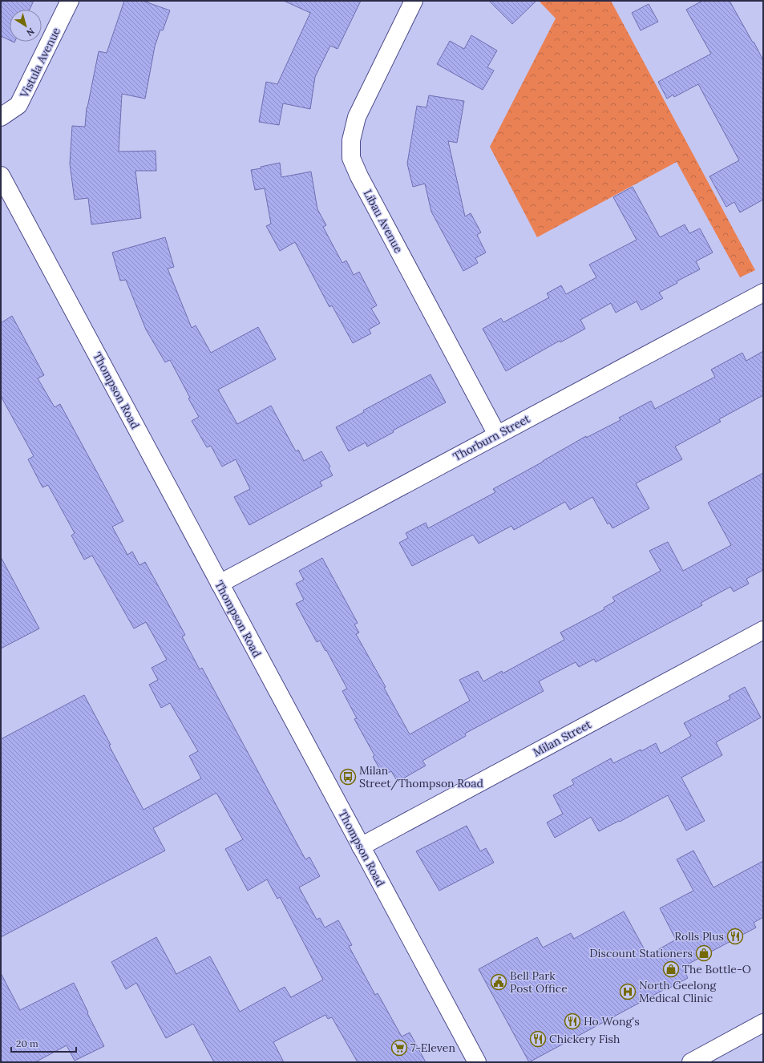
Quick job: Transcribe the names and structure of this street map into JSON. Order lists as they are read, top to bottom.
{
  "streets": {
    "street": [
      "Vistula Avenue",
      "Libau Avenue",
      "Thompson Road",
      "Thorburn Street",
      "Milan Street"
    ]
  },
  "crossings": [
    ["Libau Avenue", "Thorburn Street"],
    ["Thompson Road", "Thorburn Street"],
    ["Thompson Road", "Milan Street"]
  ],
  "places": {
    "bus stop": ["Milan Street/Thompson Road"],
    "restaurant": ["Rolls Plus", "Ho Wong's", "Chickery Fish"],
    "shop": ["Discount Stationers", "The Bottle-O"],
    "public building": ["Bell Park Post Office"],
    "hospital": ["North Geelong Medical Clinic"],
    "supermarket": ["7-Eleven"]
  },
  "scale_bar": "20 m",
  "north": "bottom right"
}
